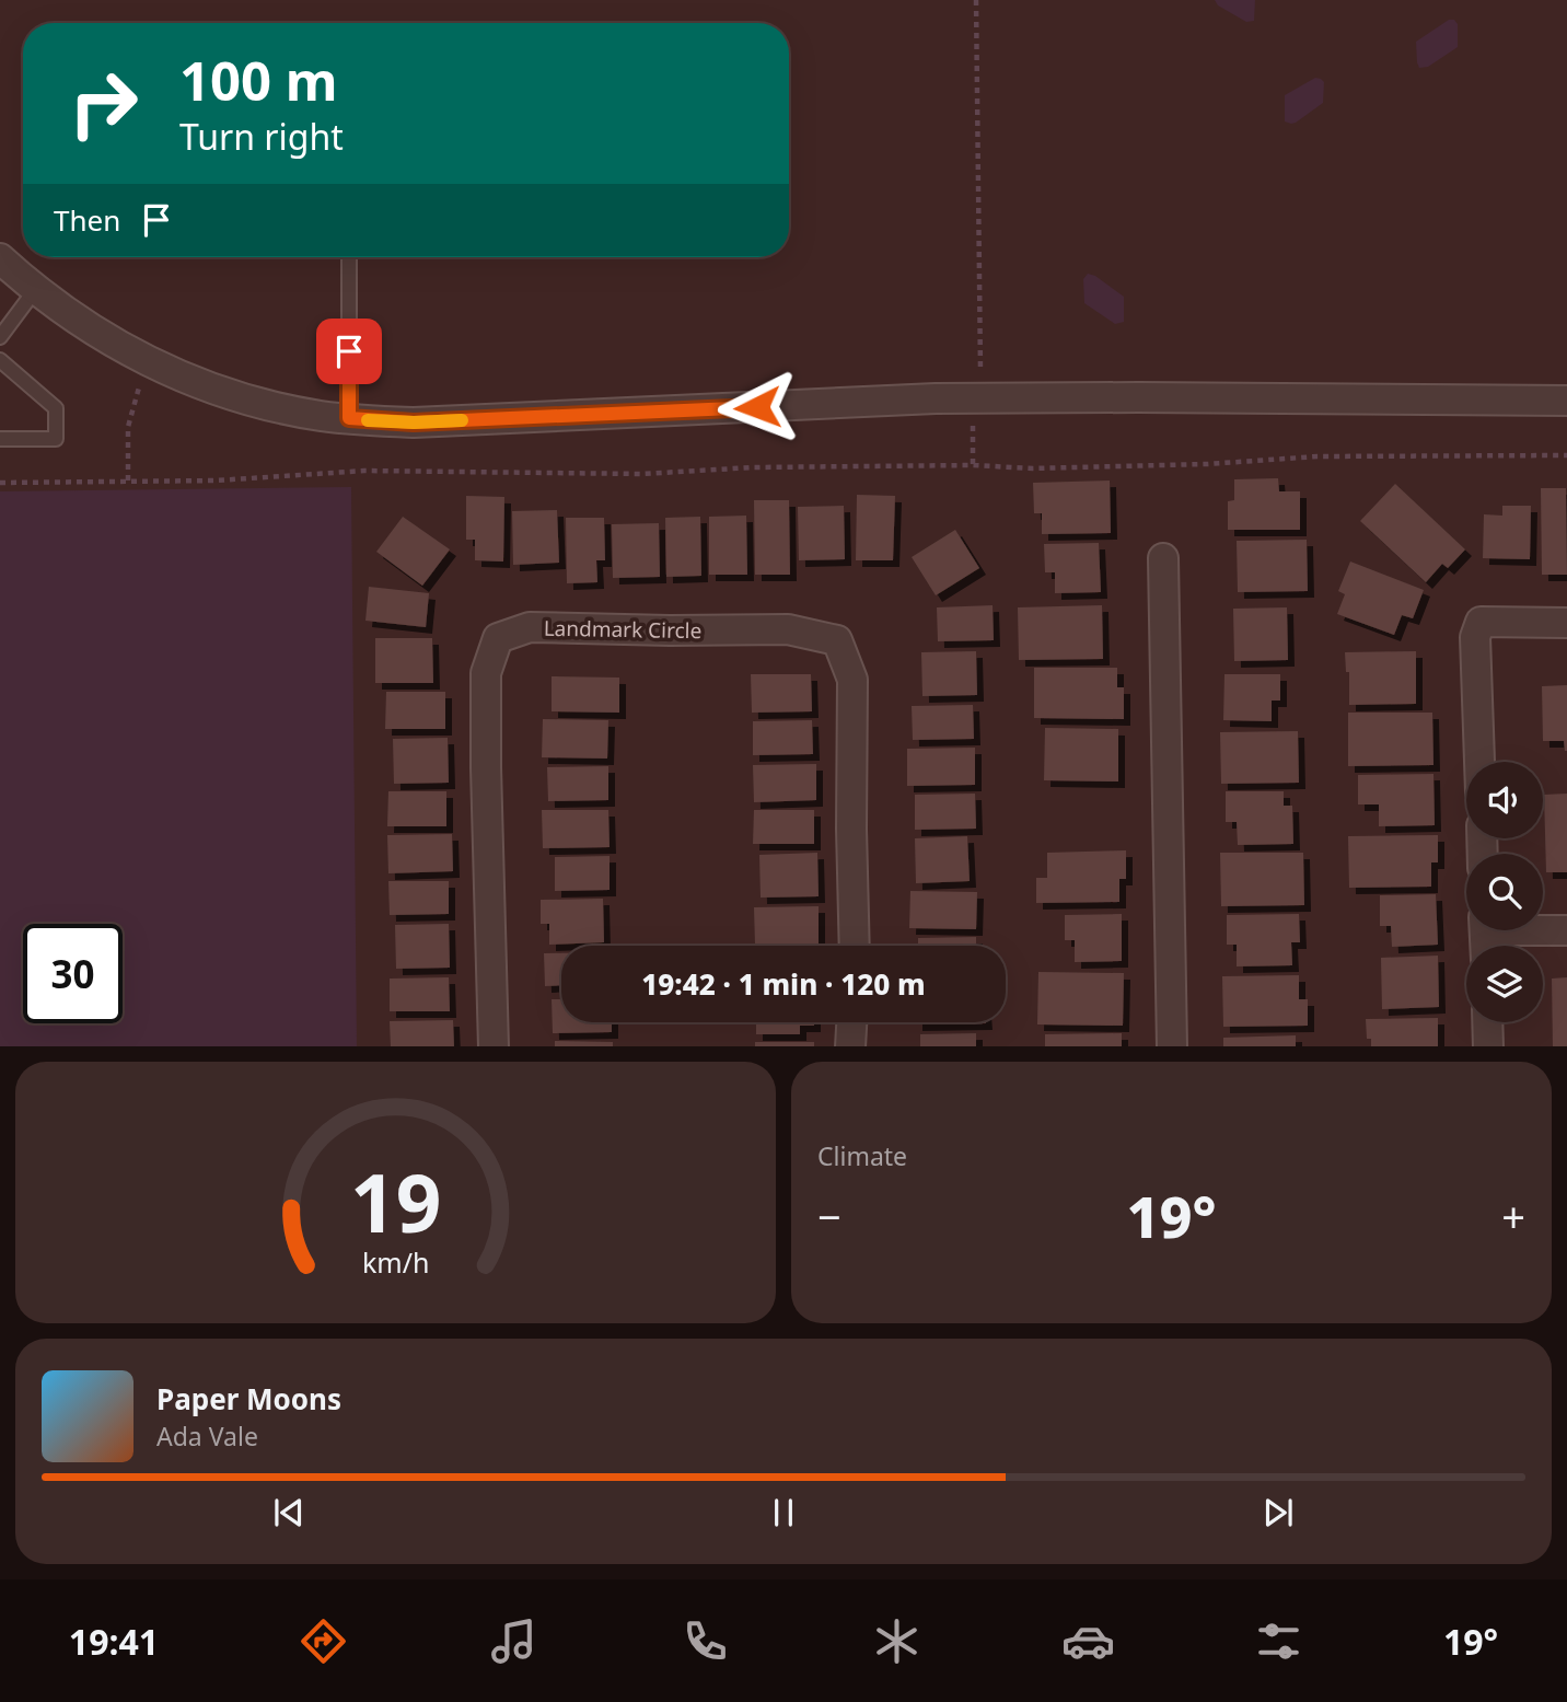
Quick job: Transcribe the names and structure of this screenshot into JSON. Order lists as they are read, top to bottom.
{
  "streets": {
    "street": ["Landmark Circle"]
  },
  "page": {
    "turn": ["100 m", "Turn right"],
    "then": "Then",
    "limit": "30",
    "trip": "19:42 · 1 min · 120 m",
    "tile": "Climate",
    "heat": ["−", "19°", "+"],
    "song": ["Paper Moons", "Ada Vale"],
    "tabs": ["19:41", "19°"],
    "gauge": ["19", "km/h"]
  }
}
